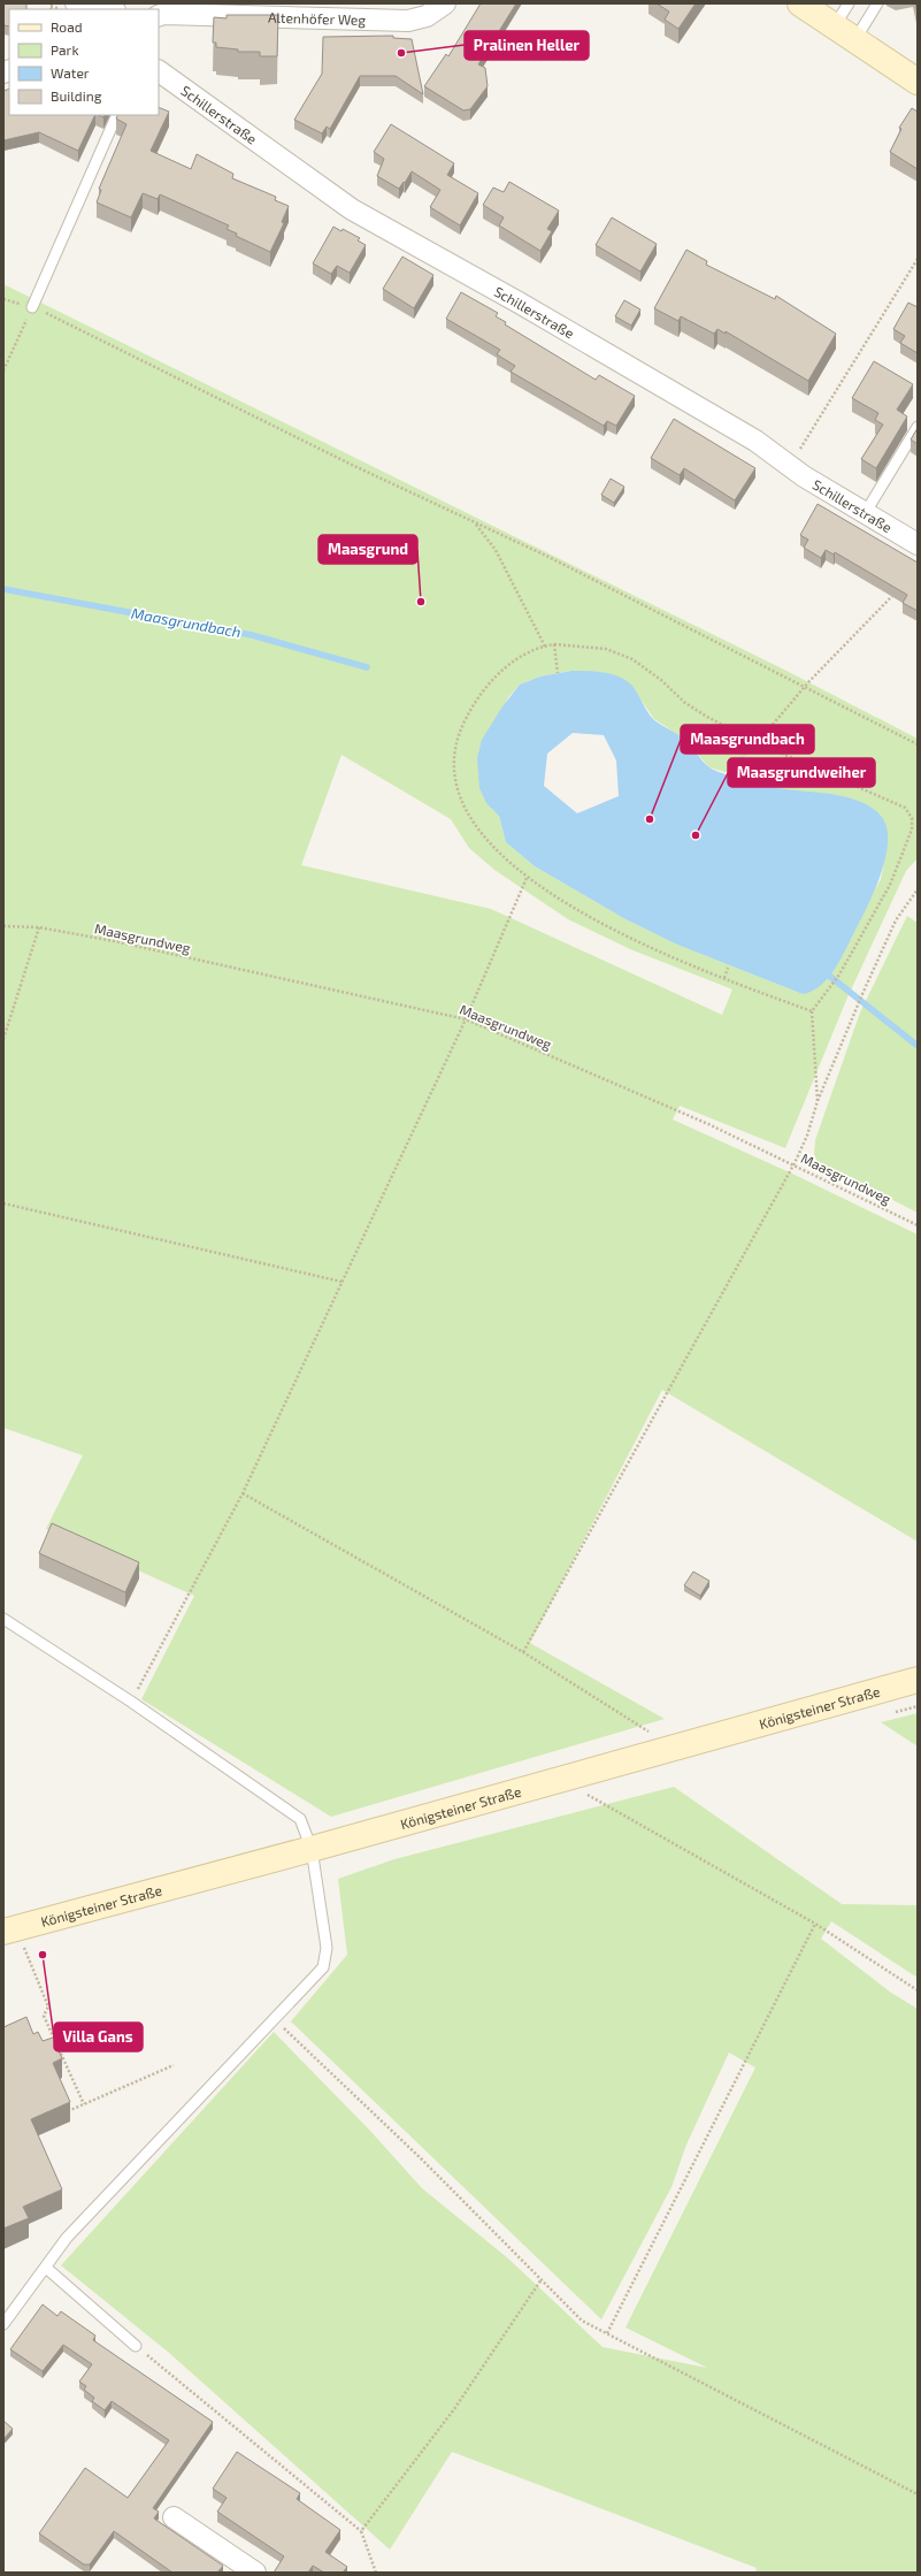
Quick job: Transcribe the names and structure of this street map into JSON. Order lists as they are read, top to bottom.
{
  "streets": {
    "main road": ["Königsteiner Straße"],
    "street": ["Altenhöfer Weg", "Schillerstraße"],
    "path": ["Maasgrundweg"]
  },
  "water": ["Maasgrundbach"],
  "places": [
    "Pralinen Heller",
    "Maasgrund",
    "Maasgrundbach",
    "Maasgrundweiher",
    "Villa Gans"
  ],
  "legend": [
    "Road",
    "Park",
    "Water",
    "Building"
  ]
}
